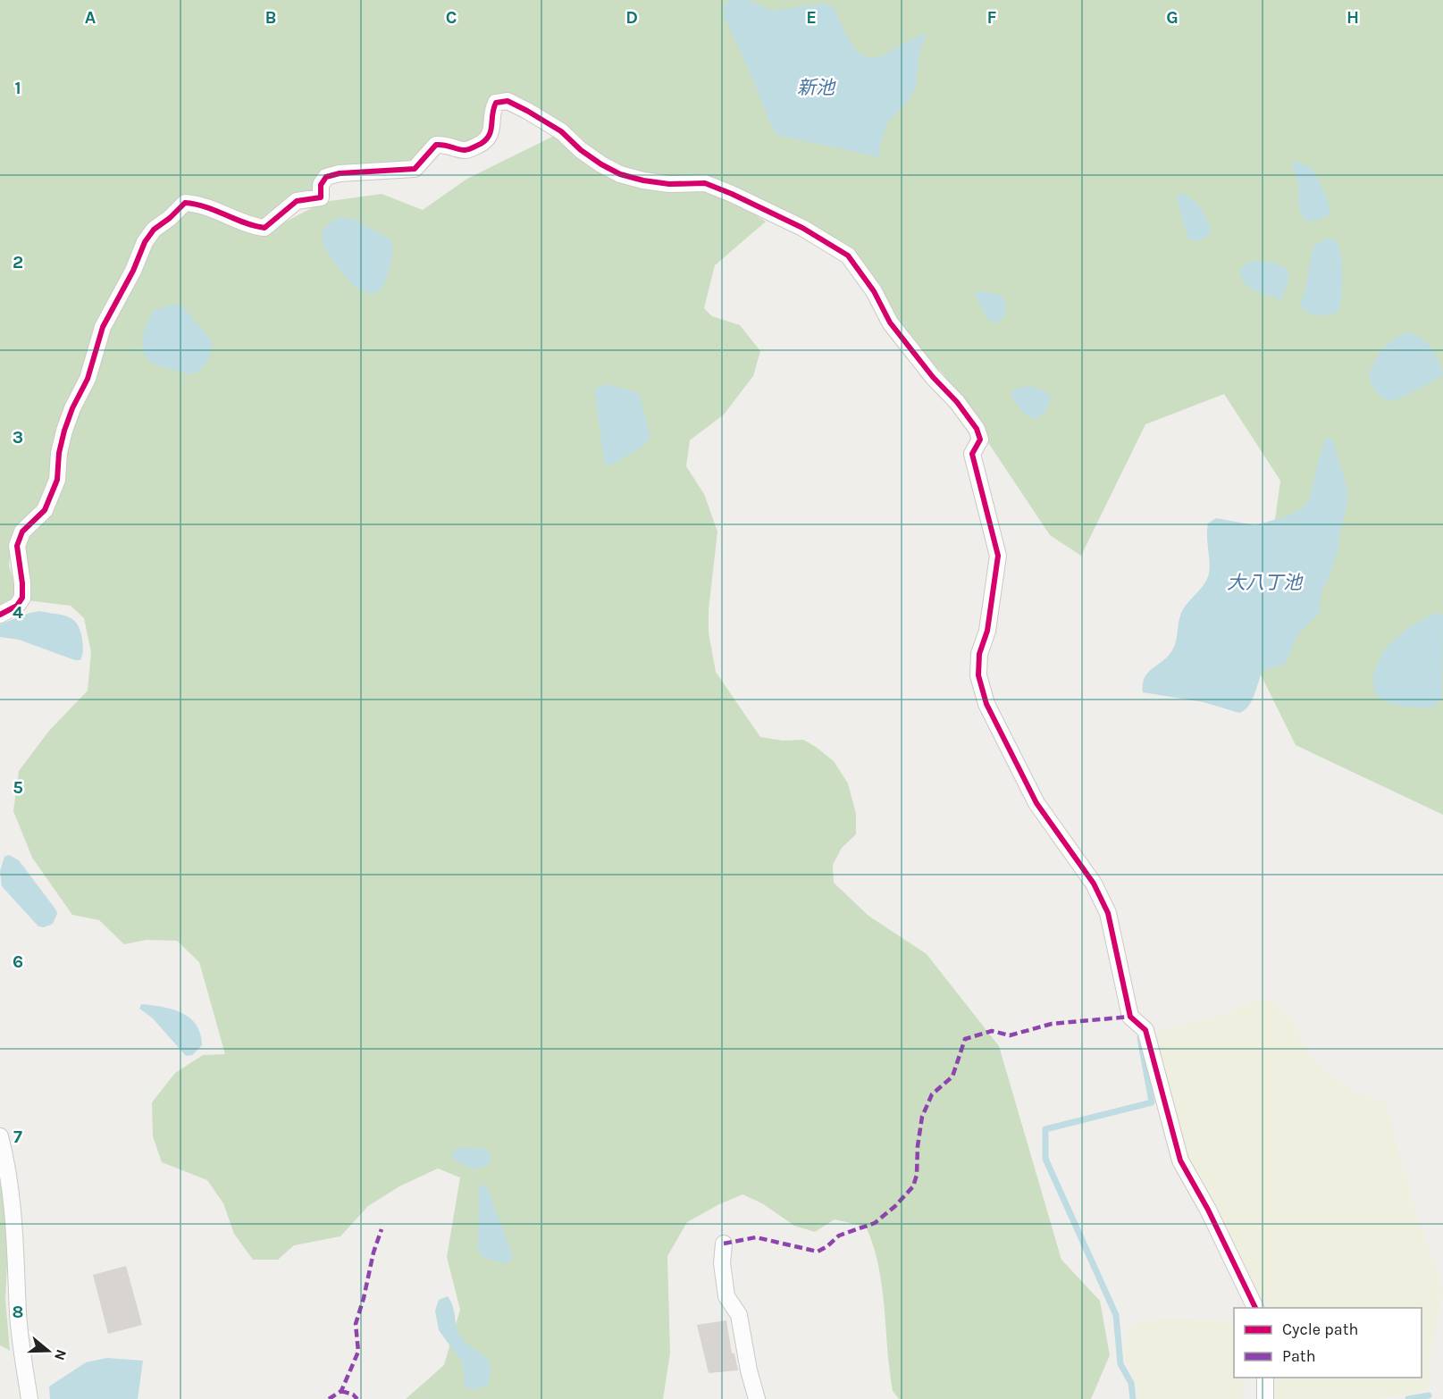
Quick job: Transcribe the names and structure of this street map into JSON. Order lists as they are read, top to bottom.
{
  "water": ["新池", "大八丁池"],
  "legend": ["Cycle path", "Path"],
  "north": "right",
  "grid": {
    "columns": [
      "A",
      "B",
      "C",
      "D",
      "E",
      "F",
      "G",
      "H"
    ],
    "rows": [
      "1",
      "2",
      "3",
      "4",
      "5",
      "6",
      "7",
      "8"
    ]
  }
}
